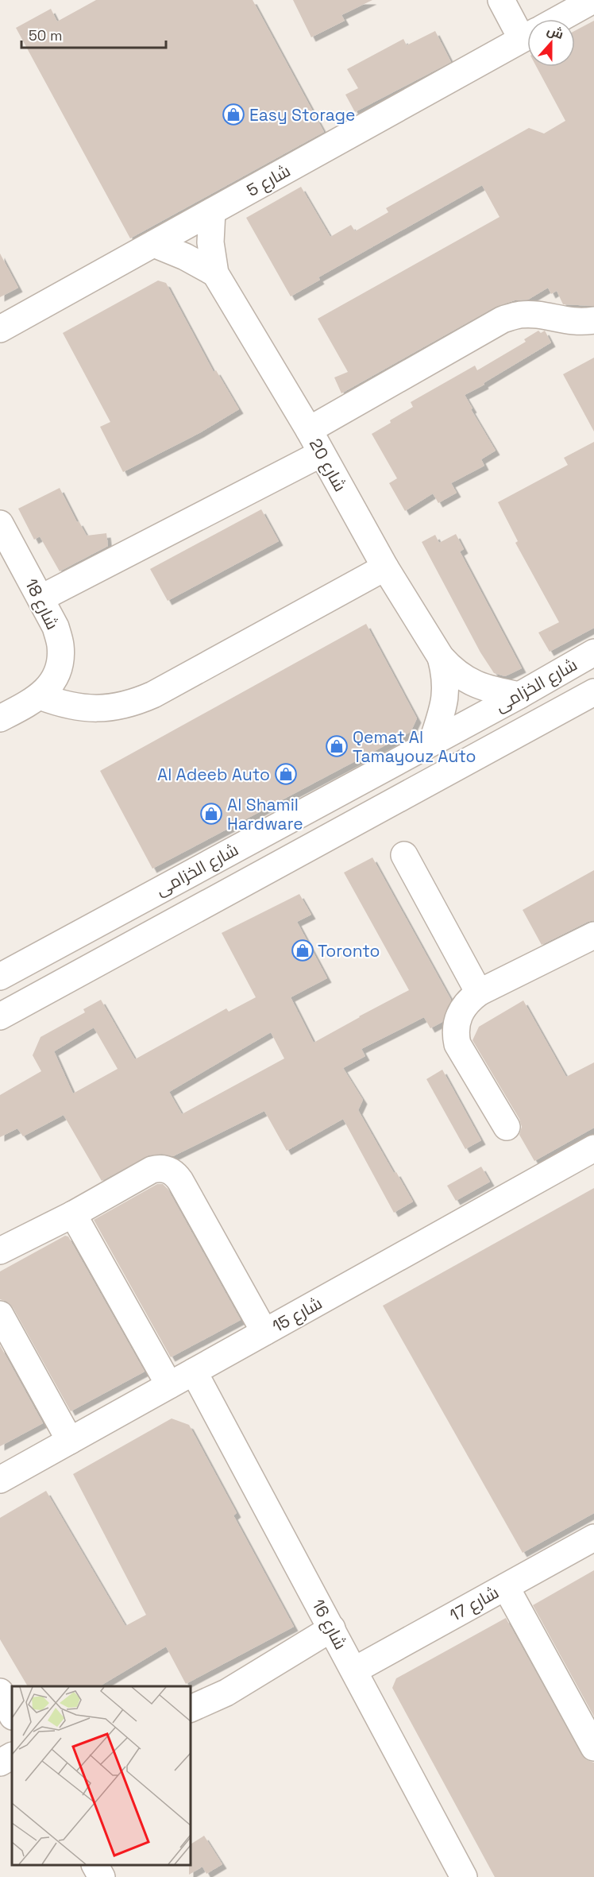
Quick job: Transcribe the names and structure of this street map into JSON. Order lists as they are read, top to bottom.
{
  "streets": {
    "street": [
      "شارع 5",
      "شارع 20",
      "شارع 18",
      "شارع الخزامى",
      "شارع 15",
      "شارع 17",
      "شارع 16"
    ]
  },
  "crossings": [
    ["شارع 5", "شارع 20"],
    ["شارع 20", "شارع الخزامى"],
    ["شارع 15", "شارع 16"],
    ["شارع 17", "شارع 16"]
  ],
  "places": {
    "shop": [
      "Easy Storage",
      "Qemat Al Tamayouz Auto",
      "Al Adeeb Auto",
      "Al Shamil Hardware",
      "Toronto"
    ]
  },
  "scale_bar": "50 m",
  "north": "top"
}
